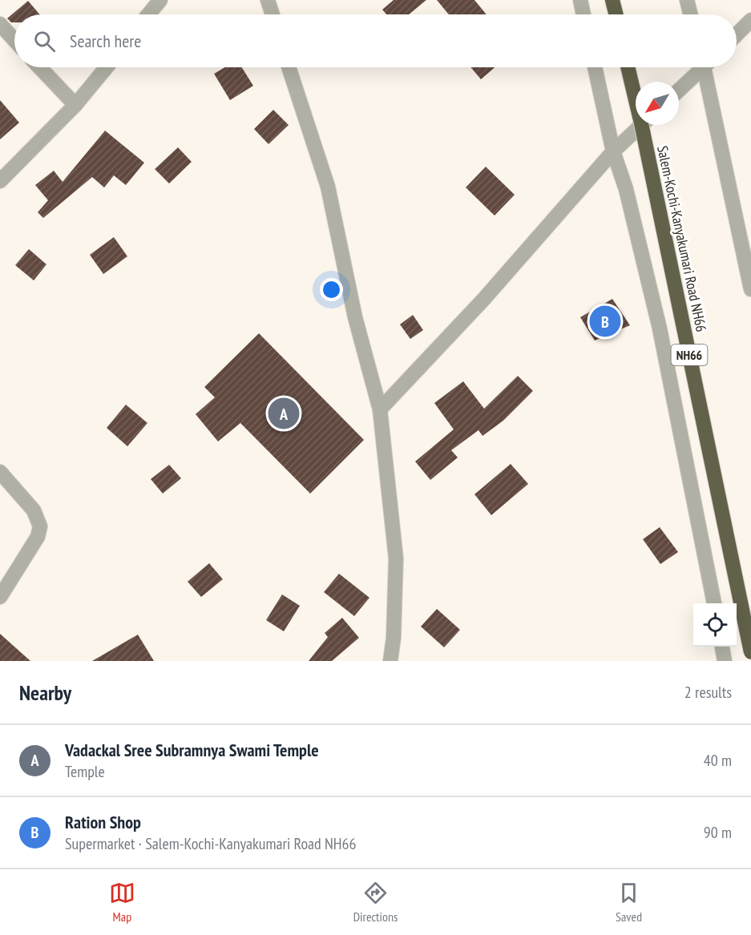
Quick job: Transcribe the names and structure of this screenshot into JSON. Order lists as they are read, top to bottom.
{
  "streets": {
    "highway": ["Salem-Kochi-Kanyakumari Road NH66", "NH66"]
  },
  "north": "bottom left",
  "page": {
    "search": "Search here",
    "pins": ["B", "A"],
    "heading": ["Nearby", "2 results"],
    "list": [
      {
        "mark": "A",
        "name": "Vadackal Sree Subramnya Swami Temple",
        "note": "Temple",
        "value": "40 m"
      },
      {
        "mark": "B",
        "name": "Ration Shop",
        "note": "Supermarket · Salem-Kochi-Kanyakumari Road NH66",
        "value": "90 m"
      }
    ],
    "nav": ["Map", "Directions", "Saved"]
  }
}
